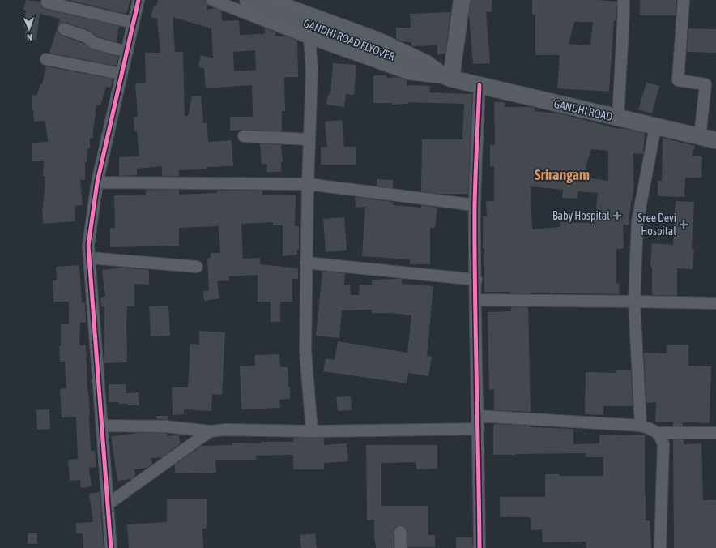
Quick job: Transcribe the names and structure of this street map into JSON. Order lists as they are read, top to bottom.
{
  "streets": {
    "main road": ["GANDHI ROAD FLYOVER", "GANDHI ROAD"]
  },
  "crossings": [
    ["GANDHI ROAD FLYOVER", "GANDHI ROAD"]
  ],
  "districts": ["Srirangam"],
  "places": {
    "health": ["Baby Hospital", "Sree Devi Hospital"]
  },
  "north": "bottom"
}
